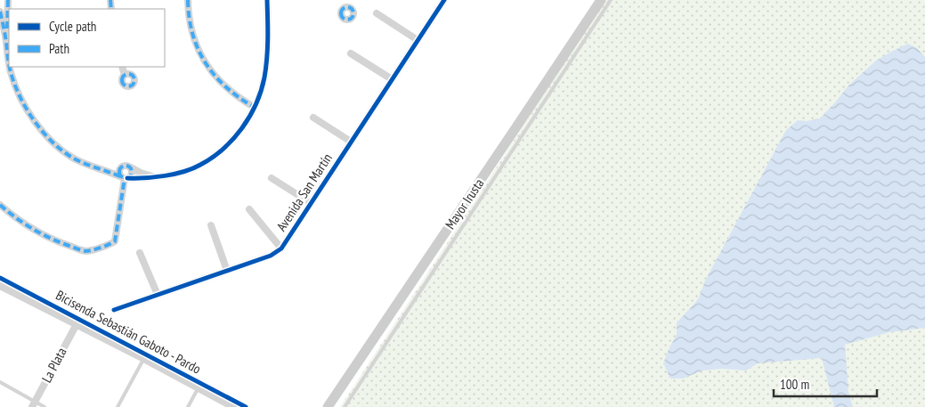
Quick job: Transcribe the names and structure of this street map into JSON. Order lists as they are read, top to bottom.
{
  "streets": {
    "main road": ["Mayor Irusta"],
    "street": ["Avenida San Martín", "La Plata"],
    "cycle path": ["Bicisenda Sebastián Gaboto - Pardo"]
  },
  "legend": ["Cycle path", "Path"],
  "scale_bar": "100 m"
}
